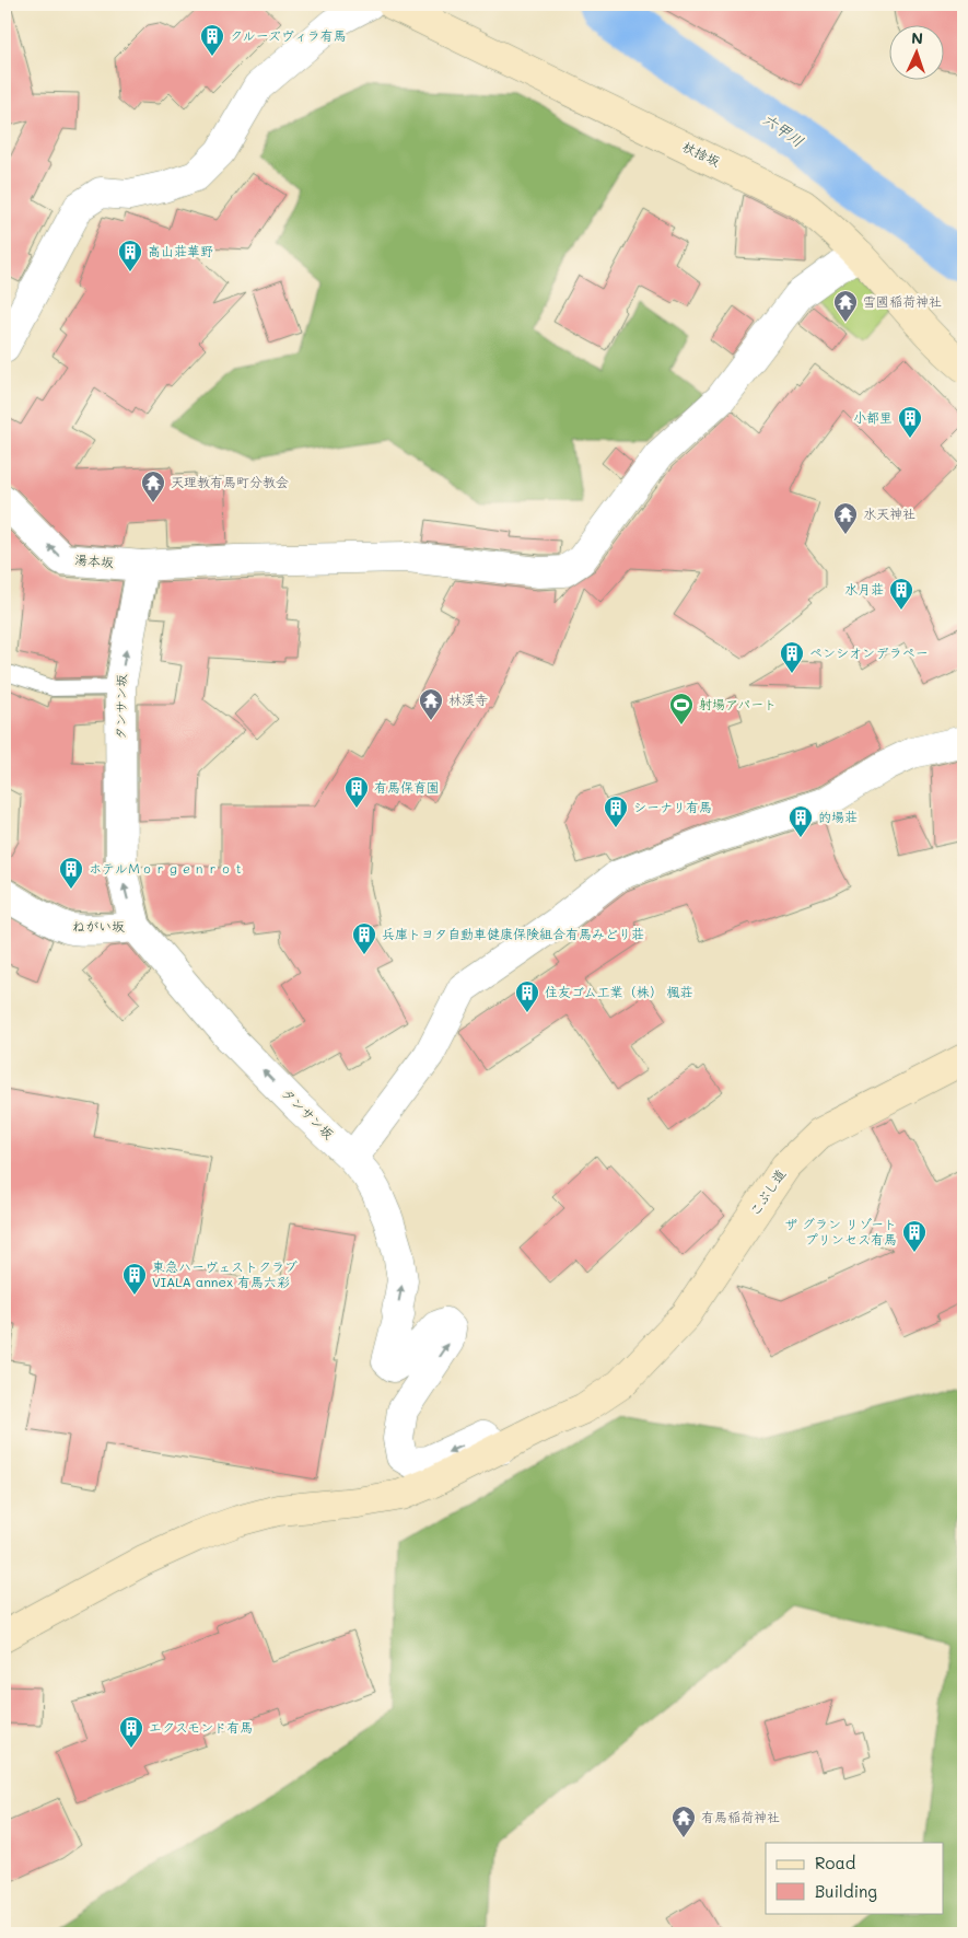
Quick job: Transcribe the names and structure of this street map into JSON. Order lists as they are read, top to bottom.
{
  "streets": {
    "street": [
      "杖捨坂",
      "湯本坂",
      "タンサン坂",
      "ねがい坂",
      "こぶし道"
    ]
  },
  "crossings": [
    ["杖捨坂", "湯本坂"],
    ["湯本坂", "タンサン坂"],
    ["タンサン坂", "ねがい坂"],
    ["タンサン坂", "こぶし道"]
  ],
  "water": ["六甲川"],
  "places": {
    "building": [
      "クルーズヴィラ有馬",
      "高山荘華野",
      "小都里",
      "水月荘",
      "ペンシオンデラペー",
      "有馬保育園",
      "シーナリ有馬",
      "的場荘",
      "ホテルＭｏｒｇｅｎｒｏｔ",
      "兵庫トヨタ自動車健康保険組合有馬みどり荘",
      "住友ゴム工業（株） 楓荘",
      "ザ グラン リゾート プリンセス有馬",
      "東急ハーヴェストクラブ VIALA annex 有馬六彩",
      "エクスモンド有馬"
    ],
    "temple": [
      "雪國稲荷神社",
      "天理教有馬町分教会",
      "水天神社",
      "林渓寺",
      "有馬稲荷神社"
    ],
    "sports": ["射場アパート"]
  },
  "legend": ["Road", "Building"],
  "north": "top"
}
